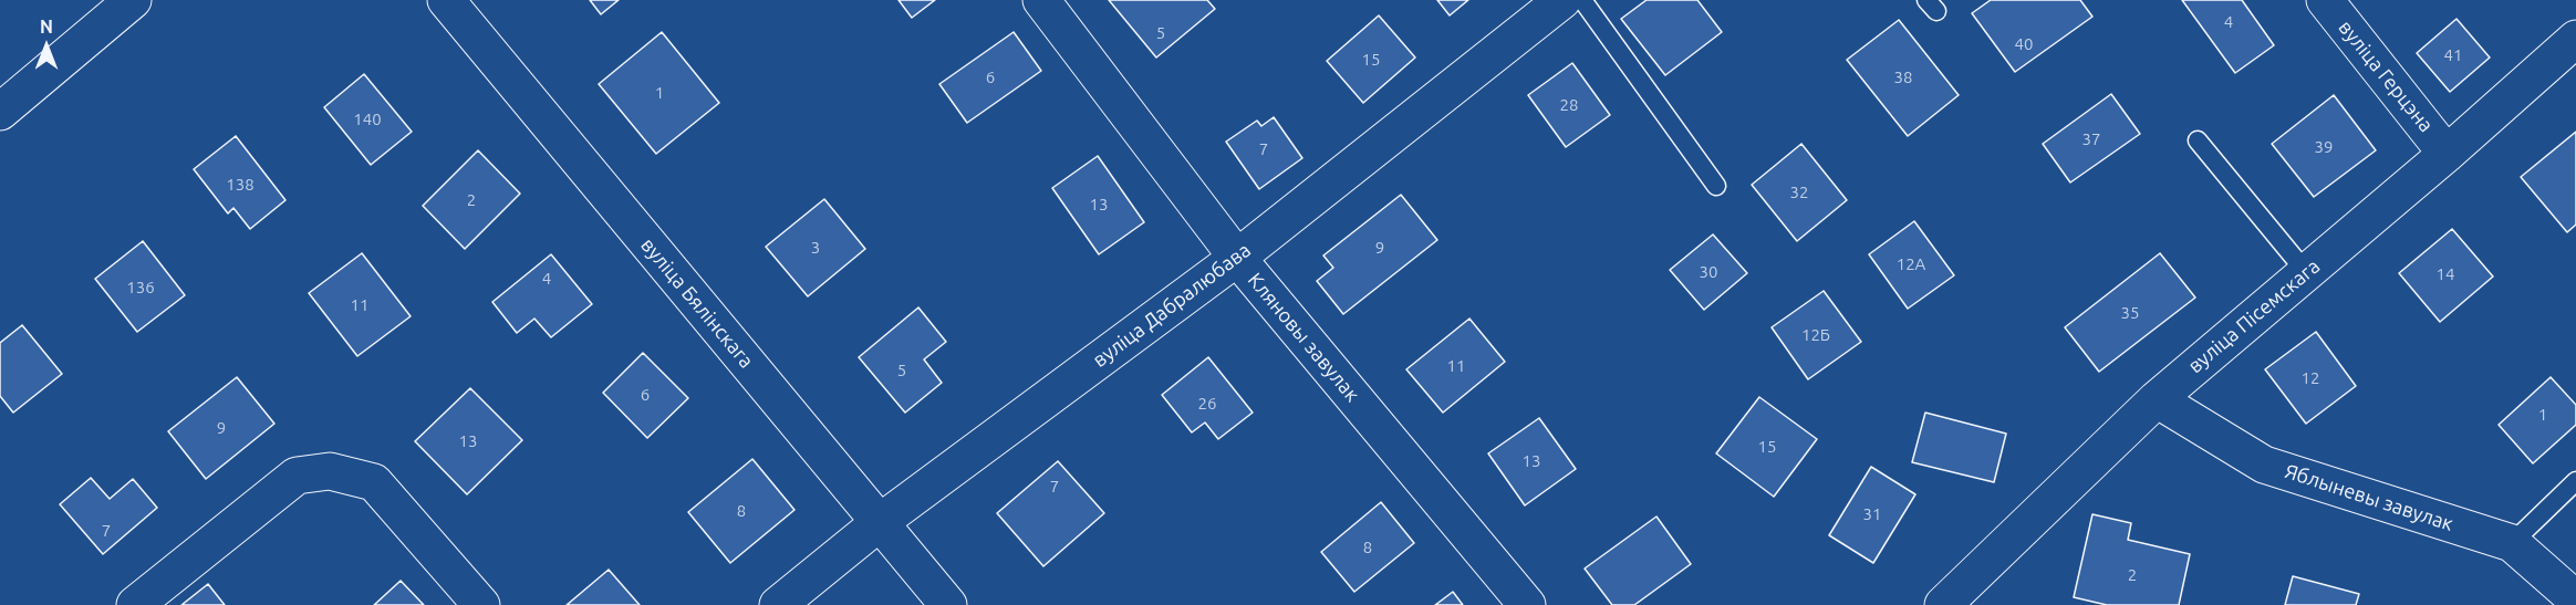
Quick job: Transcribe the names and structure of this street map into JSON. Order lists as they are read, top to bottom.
{
  "streets": {
    "street": [
      "вуліца Герцэна",
      "вуліца Бялінскага",
      "вуліца Дабралюбава",
      "вуліца Пісемскага",
      "Кляновы завулак",
      "Яблыневы завулак"
    ]
  },
  "crossings": [
    ["вуліца Герцэна", "вуліца Пісемскага"],
    ["вуліца Бялінскага", "вуліца Дабралюбава"],
    ["вуліца Дабралюбава", "Кляновы завулак"],
    ["вуліца Пісемскага", "Яблыневы завулак"]
  ],
  "house_numbers": [
    "4",
    "5",
    "40",
    "41",
    "15",
    "6",
    "38",
    "1",
    "28",
    "140",
    "37",
    "39",
    "7",
    "138",
    "32",
    "2",
    "13",
    "3",
    "9",
    "12А",
    "30",
    "14",
    "4",
    "136",
    "11",
    "35",
    "12Б",
    "11",
    "5",
    "12",
    "6",
    "26",
    "1",
    "9",
    "13",
    "15",
    "13",
    "7",
    "8",
    "31",
    "7",
    "8",
    "2"
  ],
  "north": "top"
}
